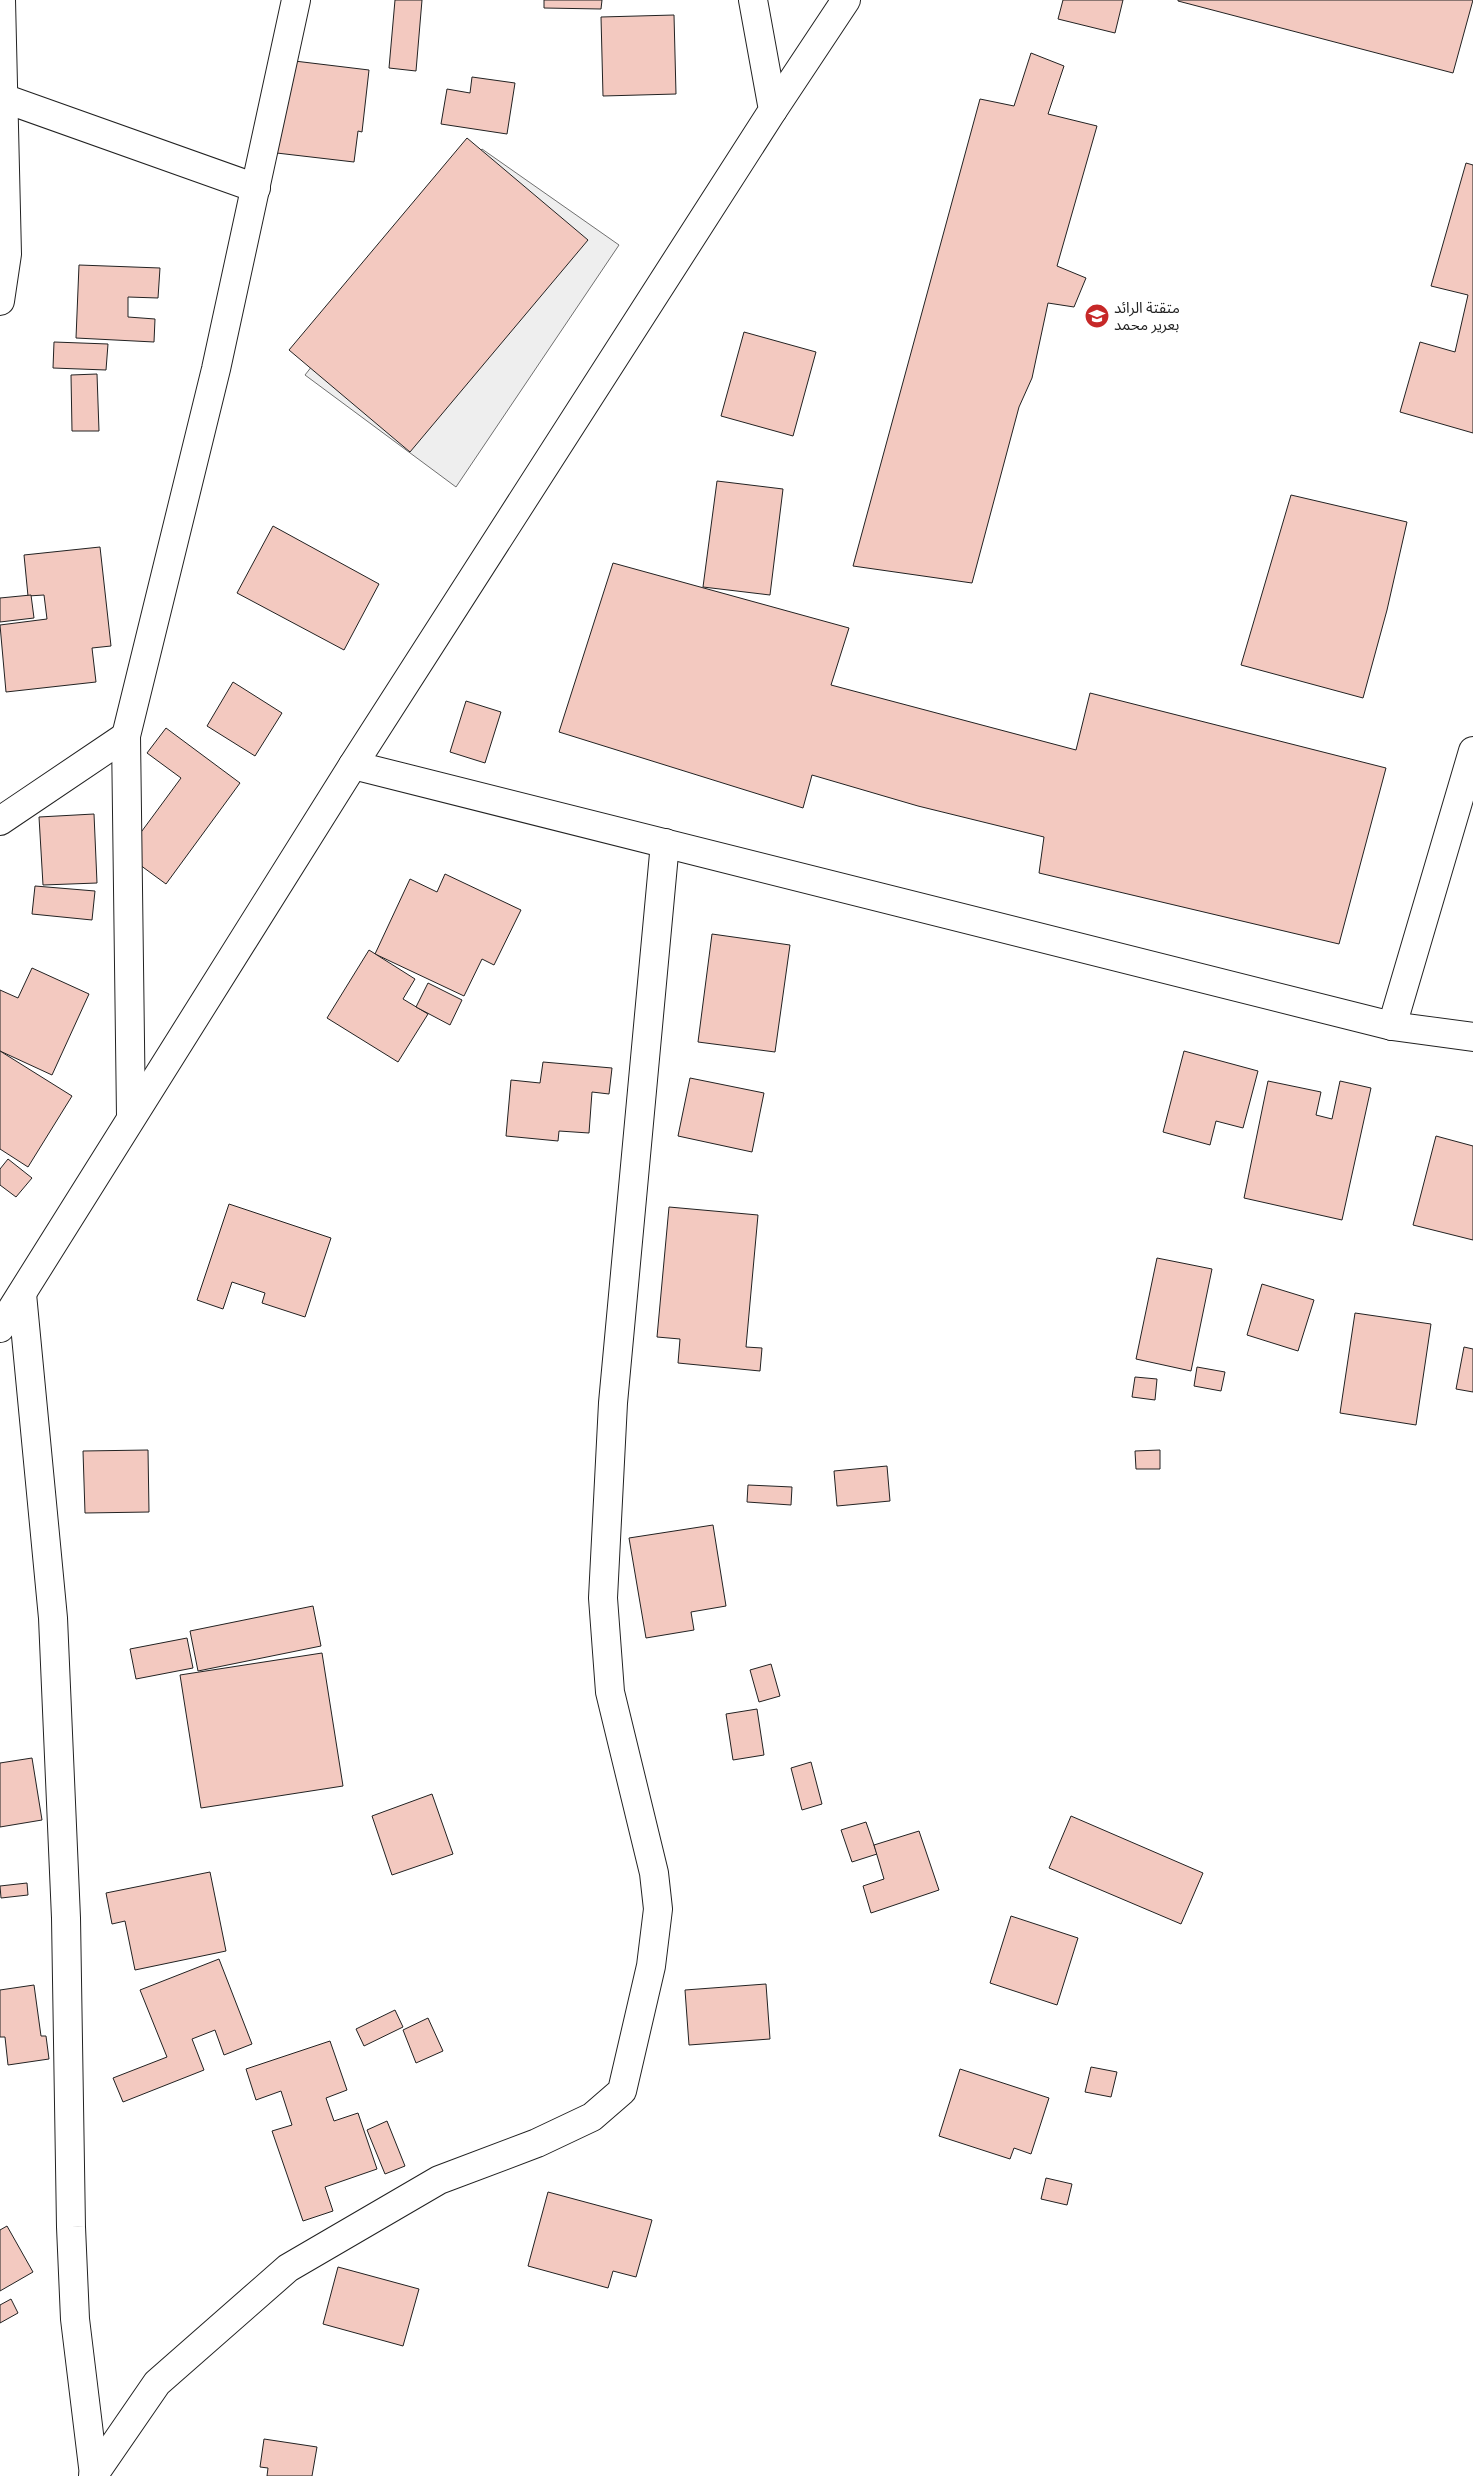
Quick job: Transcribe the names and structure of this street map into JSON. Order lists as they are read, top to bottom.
{
  "places": {
    "school or university": ["متقتة الرائد بعرير محمد"]
  }
}
